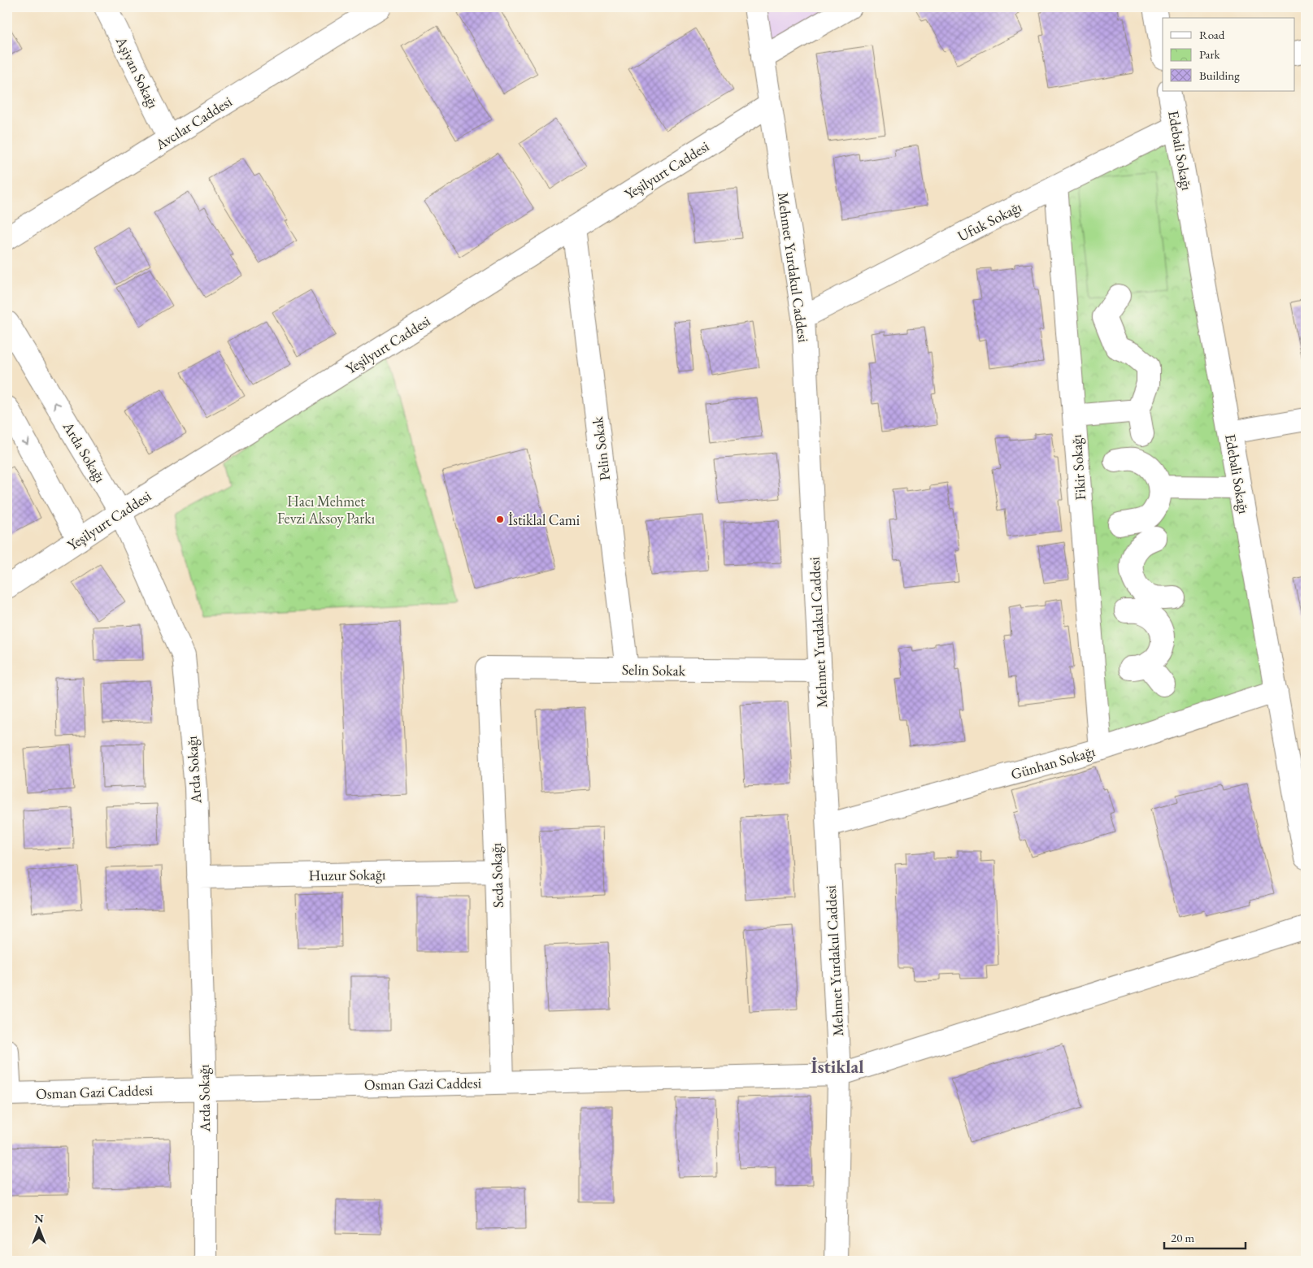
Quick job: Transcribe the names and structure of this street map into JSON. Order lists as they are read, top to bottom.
{
  "streets": {
    "street": [
      "Aşiyan Sokağı",
      "Avcılar Caddesi",
      "Edebali Sokağı",
      "Yeşilyurt Caddesi",
      "Ufuk Sokağı",
      "Mehmet Yurdakul Caddesi",
      "Pelin Sokak",
      "Arda Sokağı",
      "Fikir Sokağı",
      "Selin Sokak",
      "Günhan Sokağı",
      "Huzur Sokağı",
      "Seda Sokağı",
      "Osman Gazi Caddesi"
    ]
  },
  "crossings": [
    ["Aşiyan Sokağı", "Avcılar Caddesi"],
    ["Edebali Sokağı", "Ufuk Sokağı"],
    ["Edebali Sokağı", "Günhan Sokağı"],
    ["Yeşilyurt Caddesi", "Mehmet Yurdakul Caddesi"],
    ["Yeşilyurt Caddesi", "Pelin Sokak"],
    ["Yeşilyurt Caddesi", "Arda Sokağı"],
    ["Ufuk Sokağı", "Mehmet Yurdakul Caddesi"],
    ["Ufuk Sokağı", "Fikir Sokağı"],
    ["Mehmet Yurdakul Caddesi", "Selin Sokak"],
    ["Mehmet Yurdakul Caddesi", "Günhan Sokağı"],
    ["Mehmet Yurdakul Caddesi", "Osman Gazi Caddesi"],
    ["Pelin Sokak", "Selin Sokak"],
    ["Arda Sokağı", "Huzur Sokağı"],
    ["Arda Sokağı", "Osman Gazi Caddesi"],
    ["Fikir Sokağı", "Günhan Sokağı"],
    ["Selin Sokak", "Seda Sokağı"],
    ["Huzur Sokağı", "Seda Sokağı"],
    ["Seda Sokağı", "Osman Gazi Caddesi"]
  ],
  "districts": ["İstiklal"],
  "parks": ["Hacı Mehmet Fevzi Aksoy Parkı"],
  "places": ["İstiklal Cami"],
  "legend": ["Road", "Park", "Building"],
  "scale_bar": "20 m",
  "north": "top"
}
